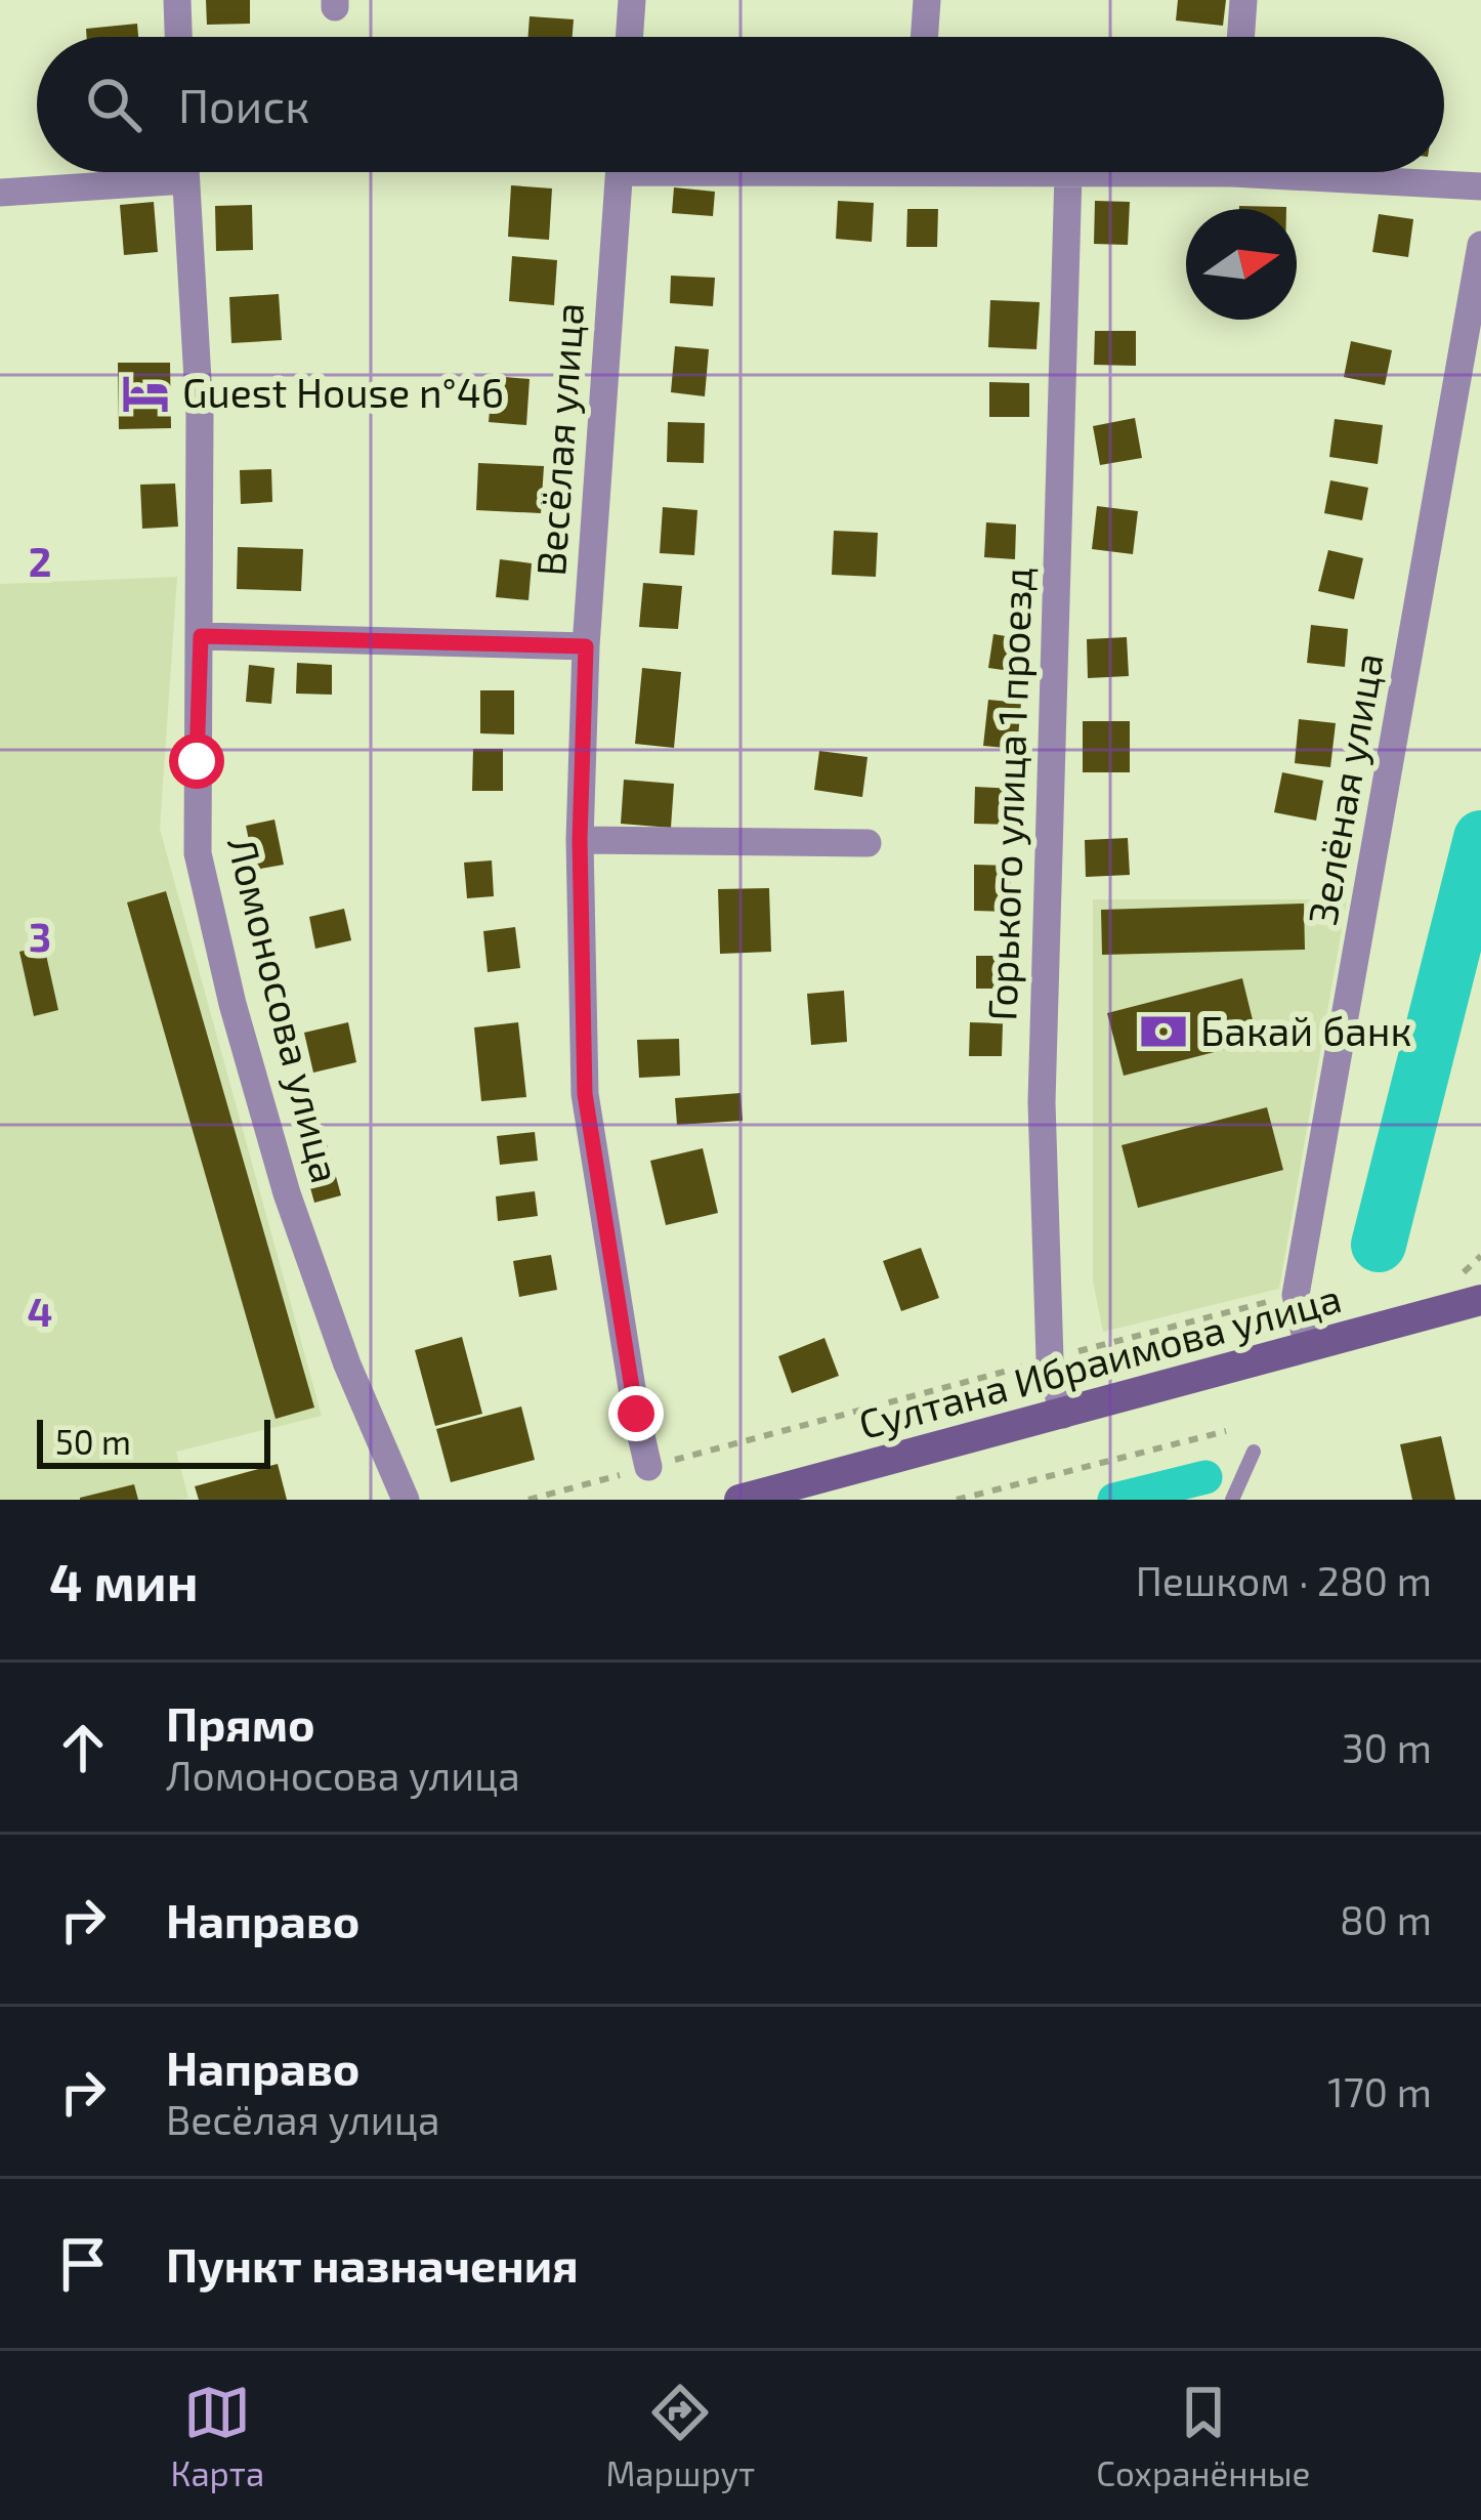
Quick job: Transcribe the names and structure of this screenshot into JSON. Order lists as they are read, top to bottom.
{
  "streets": {
    "main road": ["Султана Ибраимова улица"],
    "street": [
      "Весёлая улица",
      "Зелёная улица",
      "Горького улица 1 проезд",
      "Ломоносова улица"
    ]
  },
  "crossings": [
    ["Зелёная улица", "Султана Ибраимова улица"],
    ["Горького улица 1 проезд", "Султана Ибраимова улица"]
  ],
  "places": {
    "hotel": ["Guest House n°46"],
    "bank": ["Бакай банк"]
  },
  "scale_bar": "50 m",
  "north": "right",
  "page": {
    "search": "Поиск",
    "scale": "50 m",
    "heading": ["4 мин", "Пешком · 280 m"],
    "list": [
      ["Прямо", "Ломоносова улица", "30 m"],
      ["Направо", "80 m"],
      ["Направо", "Весёлая улица", "170 m"],
      "Пункт назначения"
    ],
    "nav": ["Карта", "Маршрут", "Сохранённые"]
  },
  "grid": {
    "rows": ["2", "3", "4"]
  }
}
